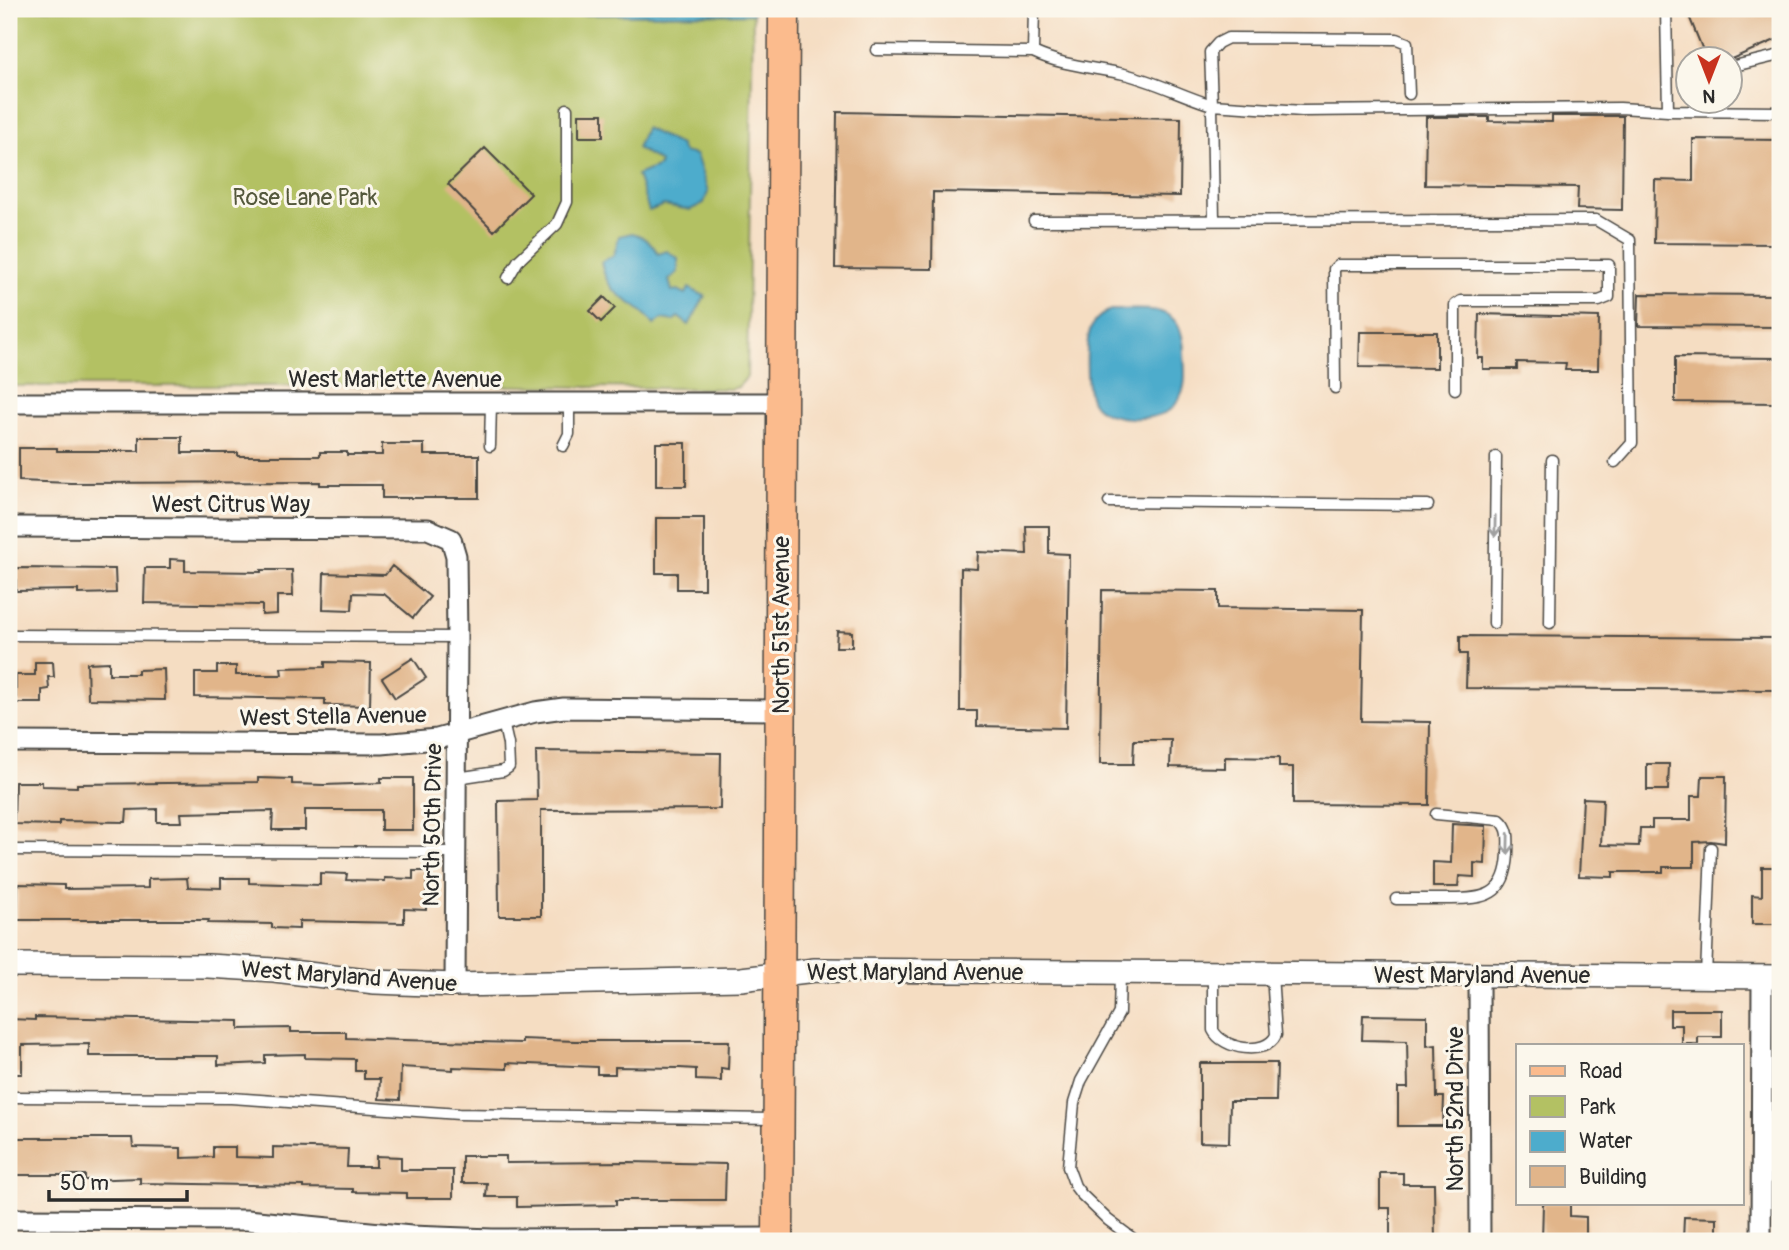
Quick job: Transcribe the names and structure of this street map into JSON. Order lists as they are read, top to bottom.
{
  "streets": {
    "main road": ["North 51st Avenue"],
    "street": [
      "West Marlette Avenue",
      "West Citrus Way",
      "West Stella Avenue",
      "North 50th Drive",
      "West Maryland Avenue",
      "North 52nd Drive"
    ]
  },
  "crossings": [
    ["West Marlette Avenue", "North 51st Avenue"],
    ["West Citrus Way", "North 50th Drive"],
    ["North 51st Avenue", "West Stella Avenue"],
    ["North 51st Avenue", "West Maryland Avenue"],
    ["West Stella Avenue", "North 50th Drive"],
    ["North 50th Drive", "West Maryland Avenue"],
    ["West Maryland Avenue", "North 52nd Drive"]
  ],
  "parks": ["Rose Lane Park"],
  "legend": [
    "Road",
    "Park",
    "Water",
    "Building"
  ],
  "scale_bar": "50 m",
  "north": "bottom"
}
